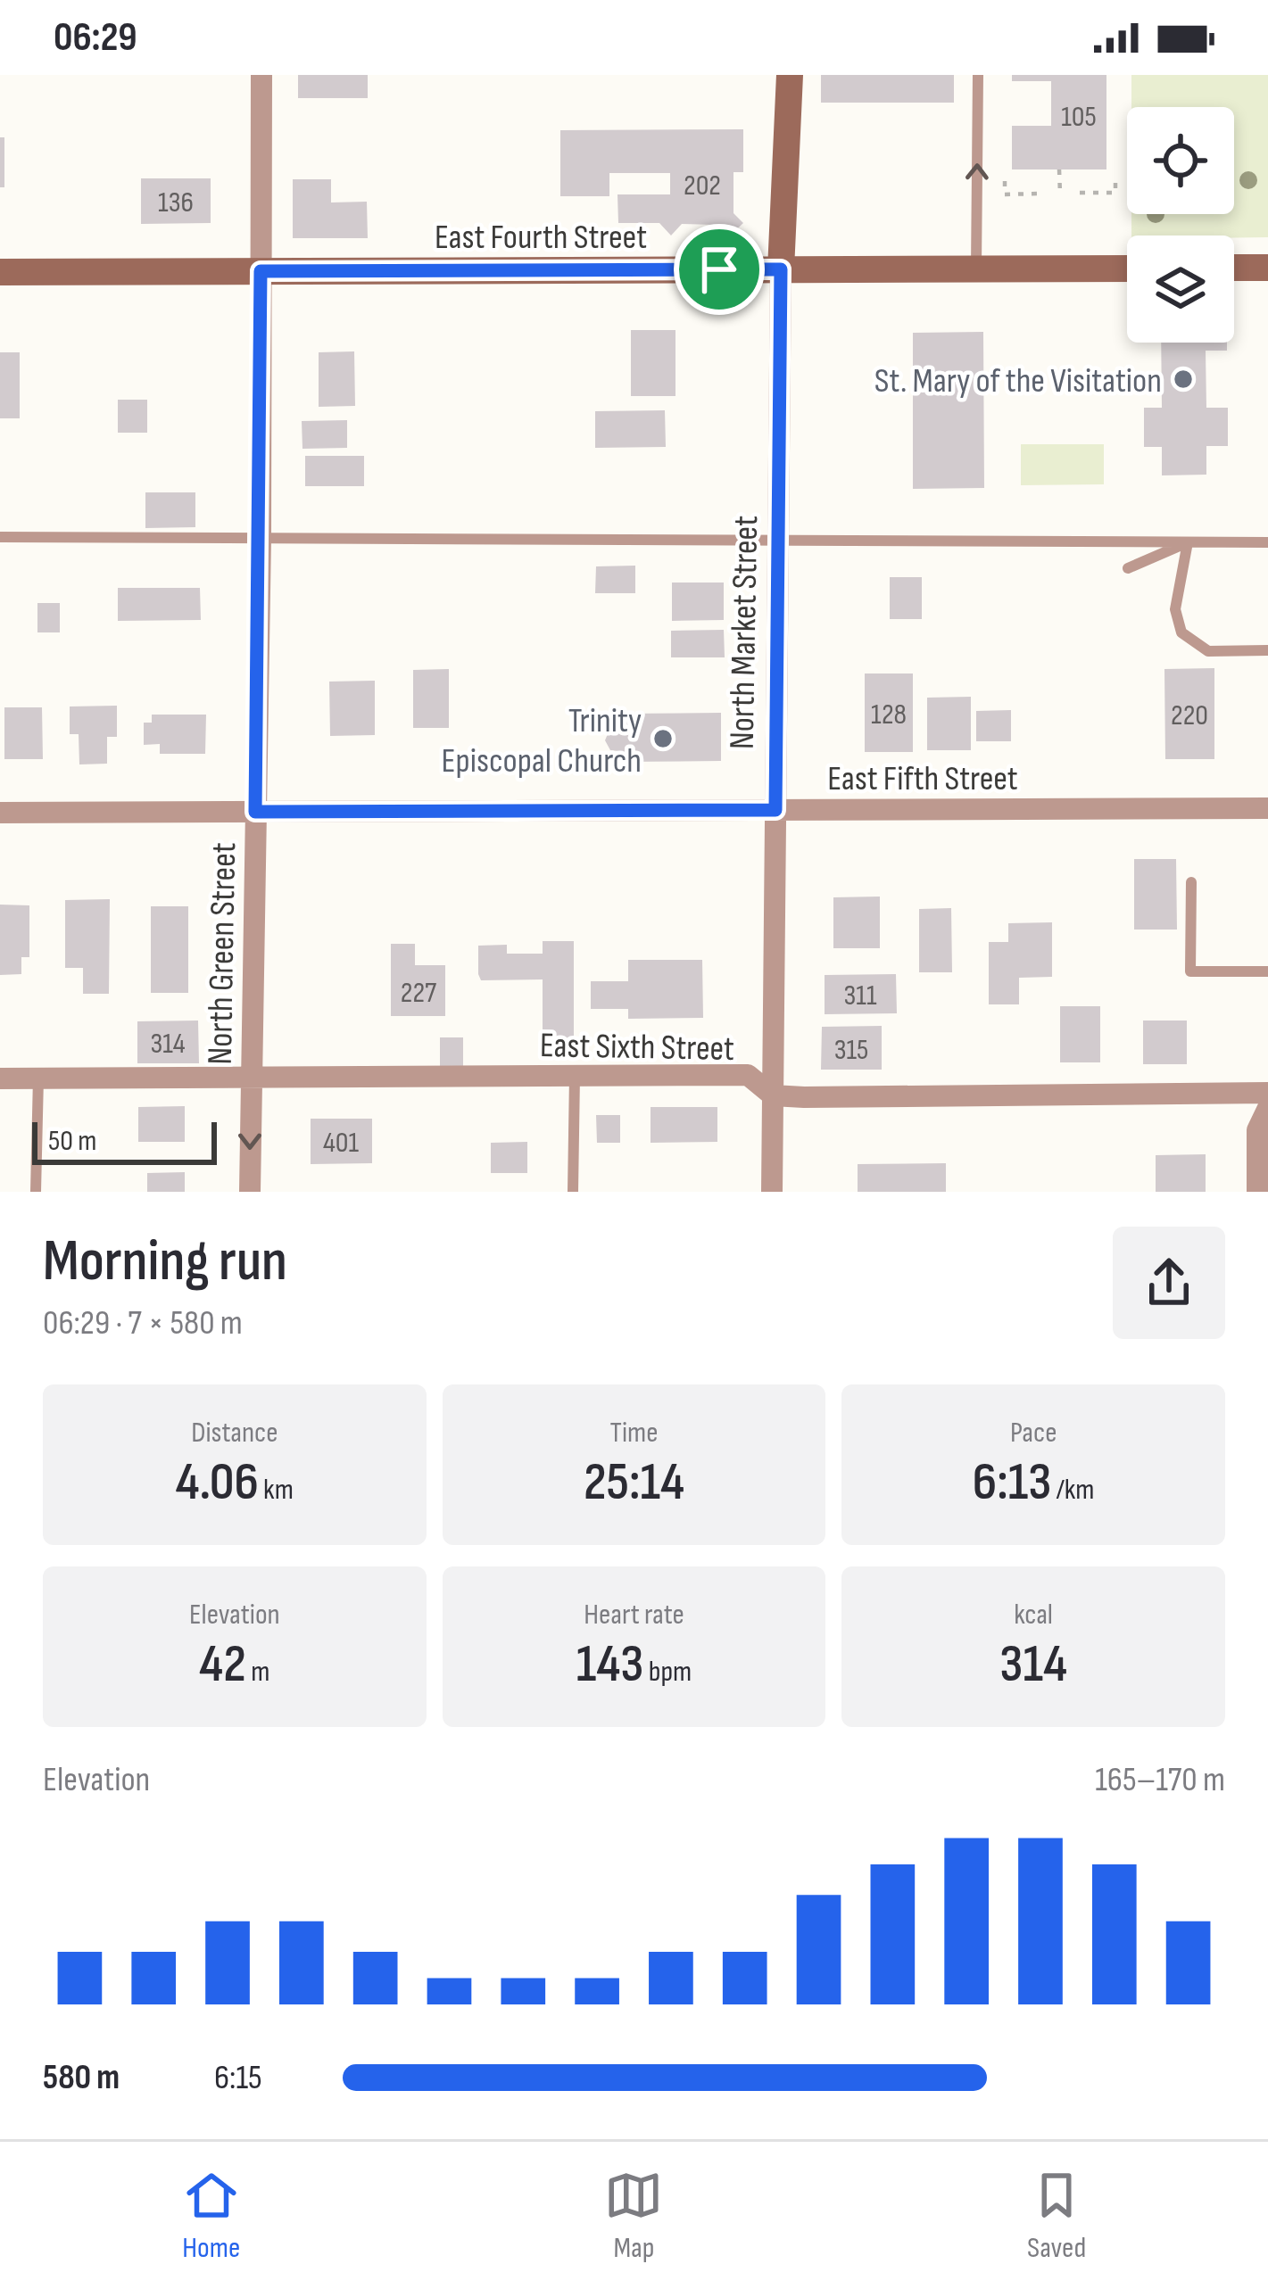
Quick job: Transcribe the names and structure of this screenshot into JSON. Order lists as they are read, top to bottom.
{
  "streets": {
    "main road": ["East Fourth Street", "North Market Street"],
    "street": ["East Fifth Street", "North Green Street", "East Sixth Street"]
  },
  "crossings": [
    ["East Fourth Street", "North Market Street"],
    ["East Fourth Street", "North Green Street"],
    ["North Market Street", "East Fifth Street"],
    ["North Market Street", "East Sixth Street"],
    ["East Fifth Street", "North Green Street"],
    ["North Green Street", "East Sixth Street"]
  ],
  "places": ["St. Mary of the Visitation", "Trinity Episcopal Church"],
  "house_numbers": [
    "105",
    "202",
    "136",
    "128",
    "220",
    "227",
    "311",
    "314",
    "315",
    "401"
  ],
  "scale_bar": "50 m",
  "page": {
    "status": "06:29",
    "scale": "50 m",
    "heading": ["Morning run", "06:29 · 7 × 580 m"],
    "stats": [
      ["Distance", "4.06 km"],
      ["Time", "25:14"],
      ["Pace", "6:13 /km"],
      ["Elevation", "42 m"],
      ["Heart rate", "143 bpm"],
      ["kcal", "314"]
    ],
    "chart": ["Elevation", "165–170 m"],
    "list": [
      {
        "name": "580 m",
        "note": "6:15"
      }
    ],
    "tabs": ["Home", "Map", "Saved"]
  }
}
